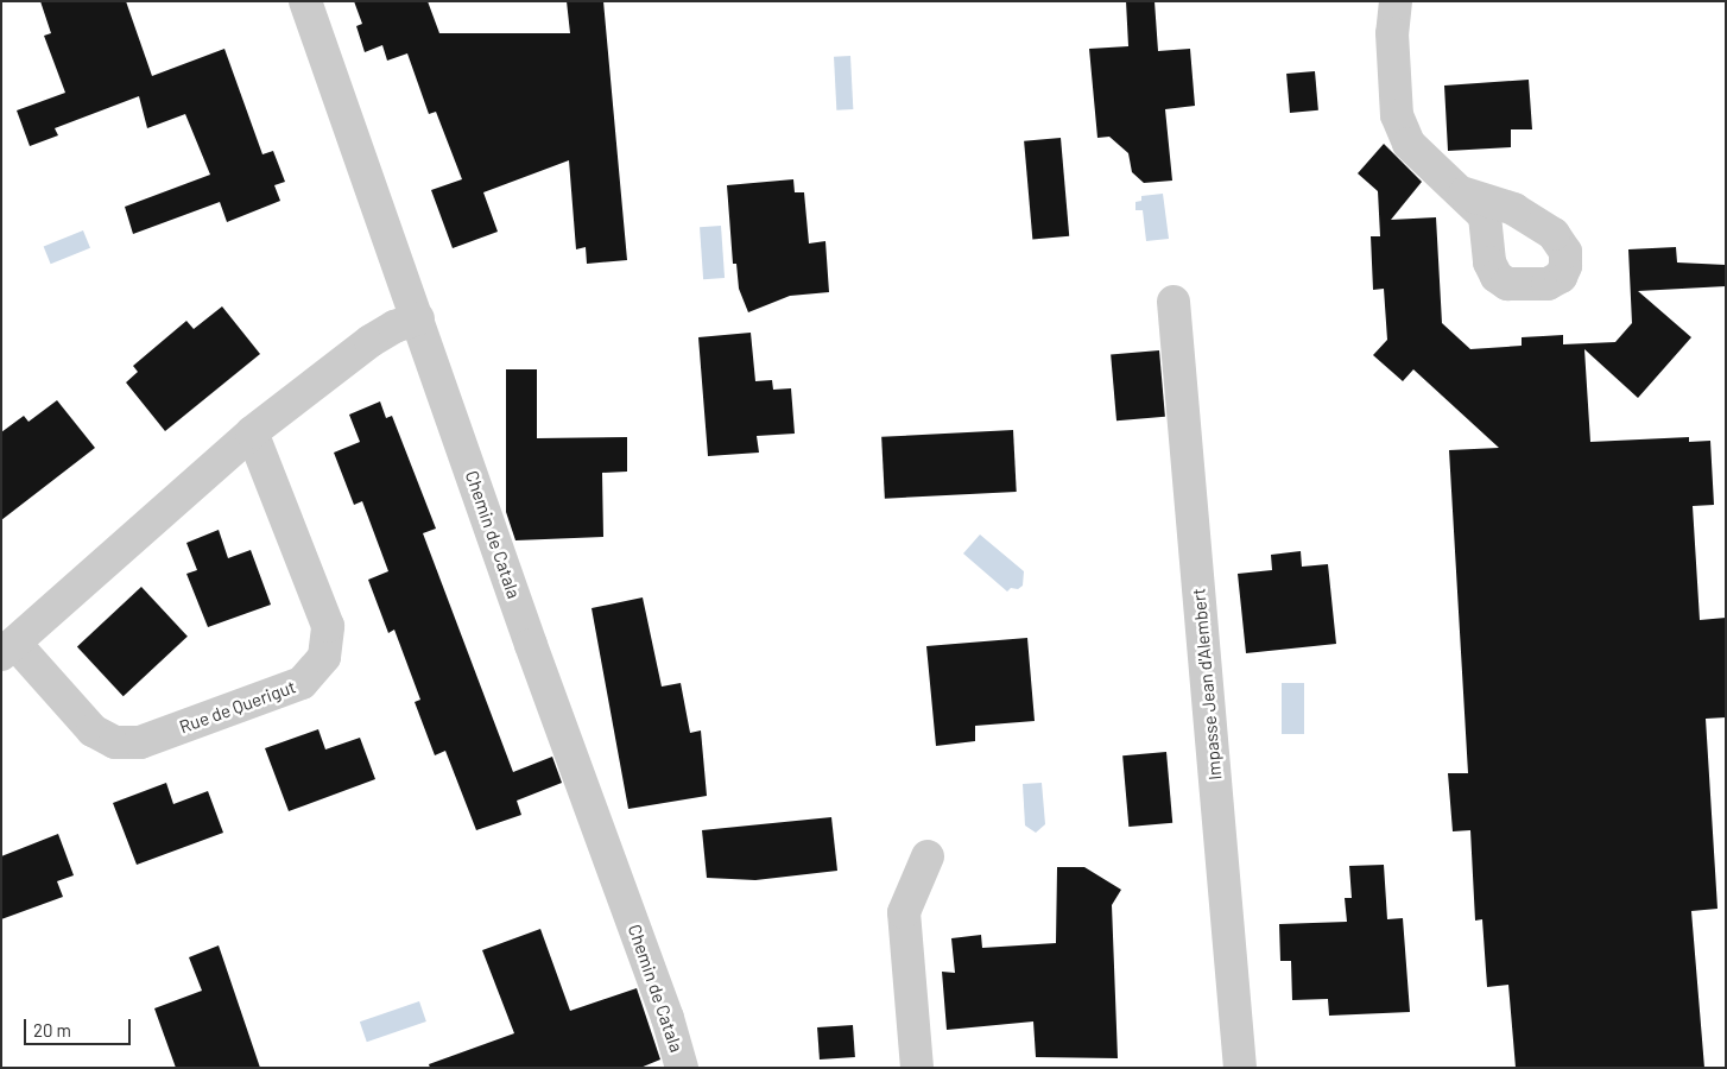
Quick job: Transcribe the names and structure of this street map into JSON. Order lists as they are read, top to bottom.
{
  "streets": {
    "street": ["Chemin de Catala", "Impasse Jean d'Alembert", "Rue de Querigut"]
  },
  "crossings": [
    ["Chemin de Catala", "Rue de Querigut"]
  ],
  "scale_bar": "20 m"
}
